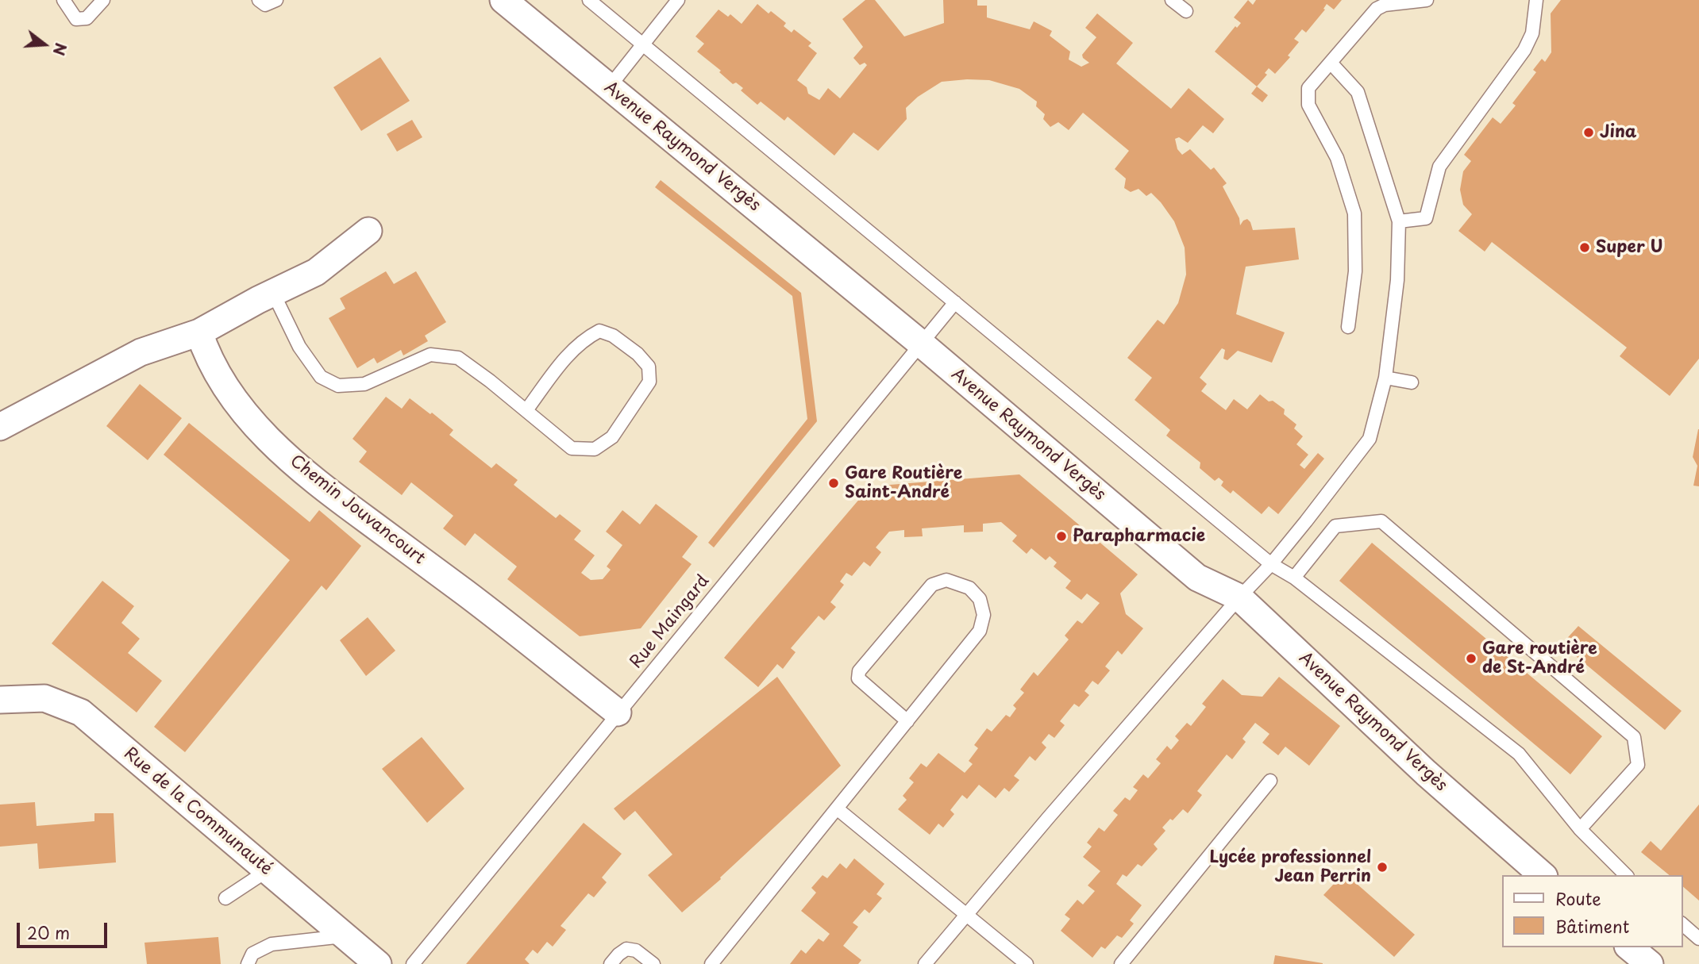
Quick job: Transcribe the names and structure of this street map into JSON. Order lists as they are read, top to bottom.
{
  "streets": {
    "street": ["Avenue Raymond Vergès", "Chemin Jouvancourt", "Rue de la Communauté"],
    "lane": ["Rue Maingard"]
  },
  "crossings": [
    ["Avenue Raymond Vergès", "Rue Maingard"],
    ["Chemin Jouvancourt", "Rue Maingard"]
  ],
  "places": [
    "Jina",
    "Super U",
    "Gare Routière Saint-André",
    "Parapharmacie",
    "Gare routière de St-André",
    "Lycée professionnel Jean Perrin"
  ],
  "legend": ["Route", "Bâtiment"],
  "scale_bar": "20 m",
  "north": "right"
}
